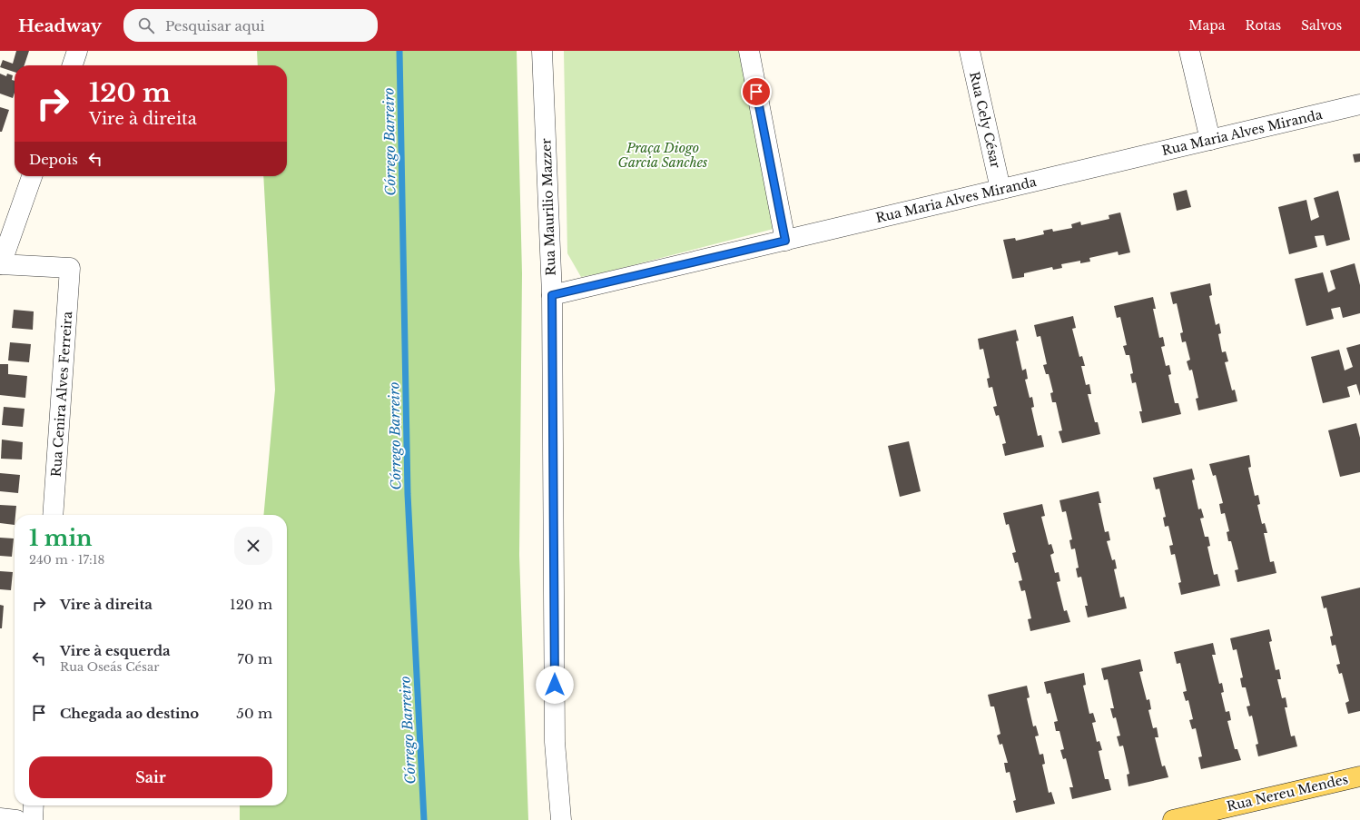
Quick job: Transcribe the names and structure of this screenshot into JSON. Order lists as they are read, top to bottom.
{
  "streets": {
    "main road": ["Rua Nereu Mendes"],
    "street": [
      "Rua Cely César",
      "Rua Maria Alves Miranda",
      "Rua Maurilio Mazzer",
      "Rua Cenira Alves Ferreira"
    ]
  },
  "crossings": [
    ["Rua Cely César", "Rua Maria Alves Miranda"],
    ["Rua Maria Alves Miranda", "Rua Maurilio Mazzer"]
  ],
  "water": ["Córrego Barreiro"],
  "parks": ["Praça Diogo Garcia Sanches"],
  "page": {
    "header": "Headway",
    "search": "Pesquisar aqui",
    "nav": ["Mapa", "Rotas", "Salvos"],
    "turn": ["120 m", "Vire à direita"],
    "then": "Depois",
    "heading": ["1 min", "240 m · 17:18"],
    "list": [
      {
        "name": "Vire à direita",
        "value": "120 m"
      },
      {
        "name": "Vire à esquerda",
        "note": "Rua Oseás César",
        "value": "70 m"
      },
      {
        "name": "Chegada ao destino",
        "value": "50 m"
      }
    ],
    "buttons": "Sair"
  }
}
